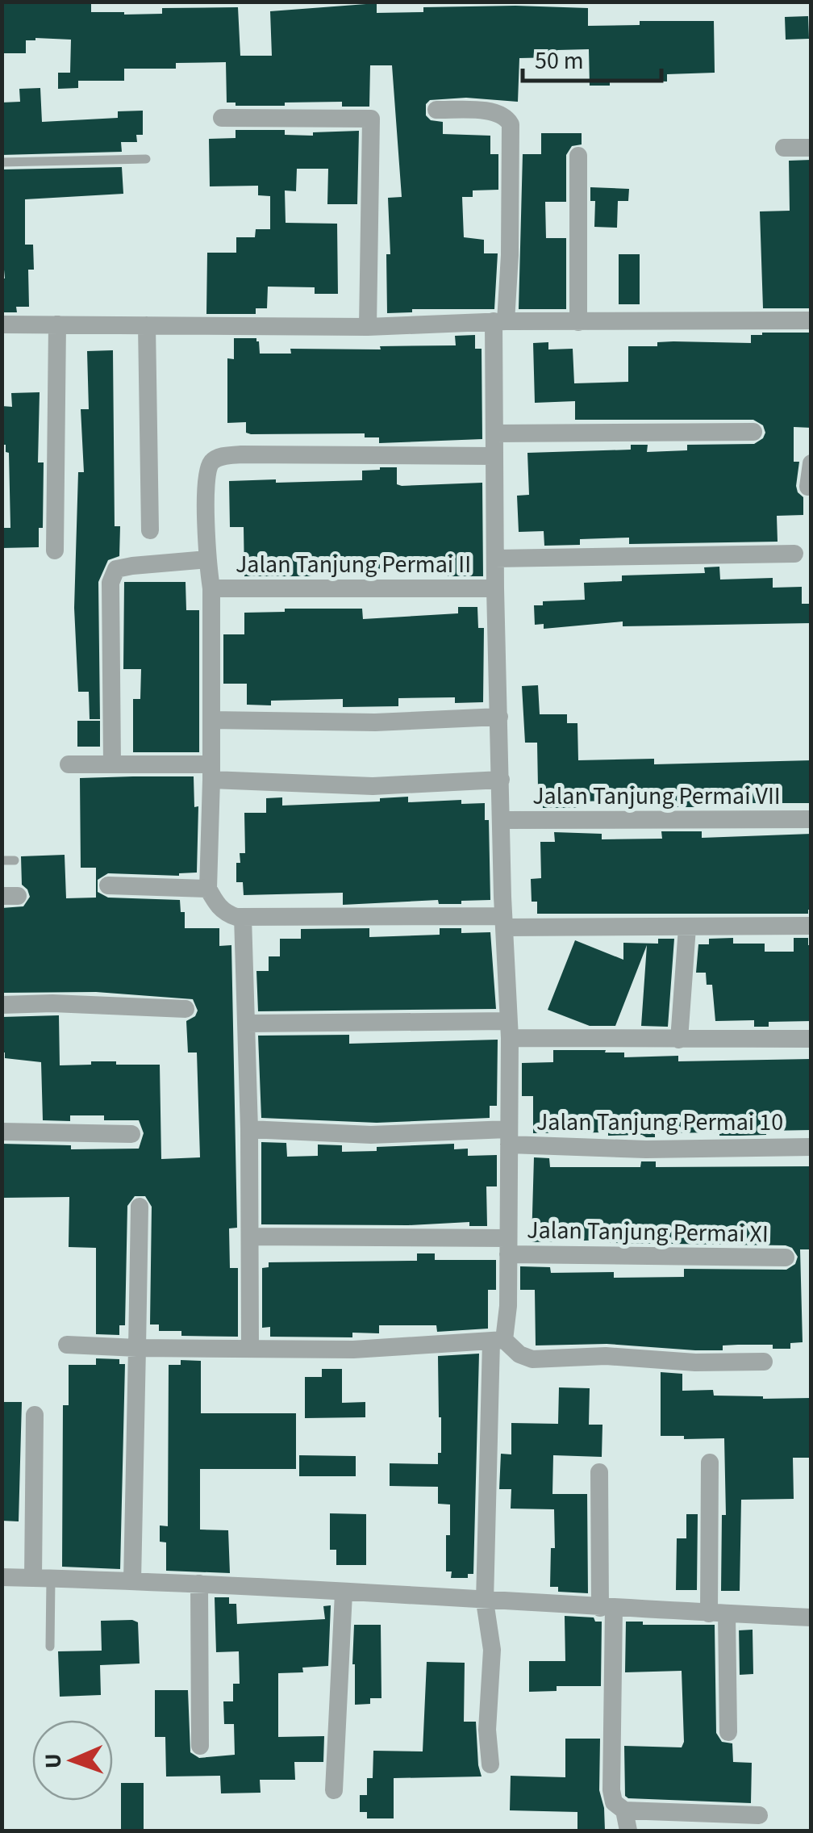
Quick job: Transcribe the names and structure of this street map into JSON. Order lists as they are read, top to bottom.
{
  "streets": {
    "street": [
      "Jalan Tanjung Permai II",
      "Jalan Tanjung Permai VII",
      "Jalan Tanjung Permai 10",
      "Jalan Tanjung Permai XI"
    ]
  },
  "scale_bar": "50 m",
  "north": "left"
}
